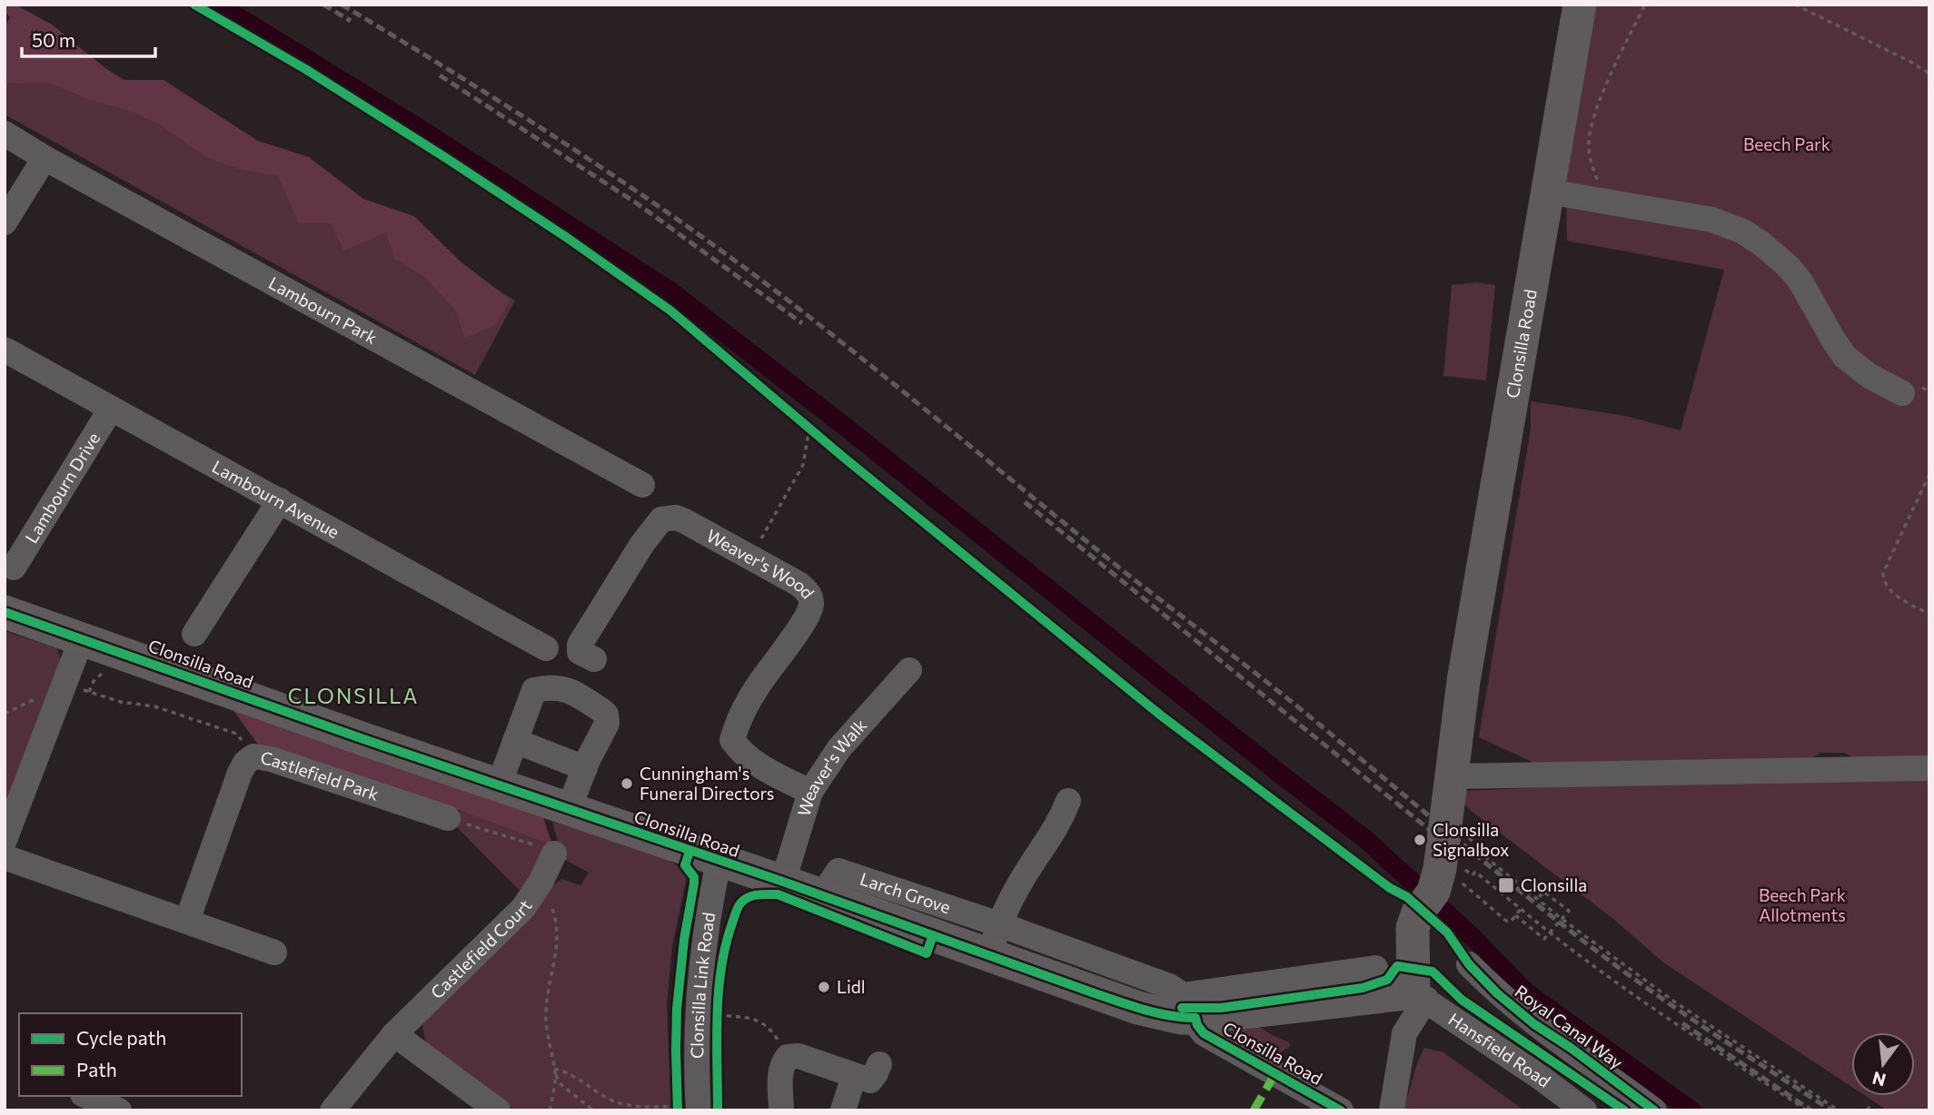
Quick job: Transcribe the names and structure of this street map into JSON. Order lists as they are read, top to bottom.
{
  "streets": {
    "main road": ["Clonsilla Road"],
    "street": [
      "Lambourn Park",
      "Lambourn Drive",
      "Lambourn Avenue",
      "Weaver's Wood",
      "Weaver's Walk",
      "Castlefield Park",
      "Larch Grove",
      "Castlefield Court",
      "Clonsilla Link Road",
      "Royal Canal Way",
      "Hansfield Road"
    ]
  },
  "crossings": [
    ["Clonsilla Road", "Weaver's Walk"],
    ["Clonsilla Road", "Larch Grove"],
    ["Clonsilla Road", "Clonsilla Link Road"],
    ["Clonsilla Road", "Hansfield Road"],
    ["Lambourn Drive", "Lambourn Avenue"],
    ["Weaver's Wood", "Weaver's Walk"]
  ],
  "districts": ["CLONSILLA"],
  "parks": ["Beech Park", "Beech Park Allotments"],
  "places": {
    "other": ["Cunningham's Funeral Directors", "Clonsilla Signalbox", "Lidl"],
    "transit": ["Clonsilla"]
  },
  "legend": ["Cycle path", "Path"],
  "scale_bar": "50 m",
  "north": "bottom"
}
